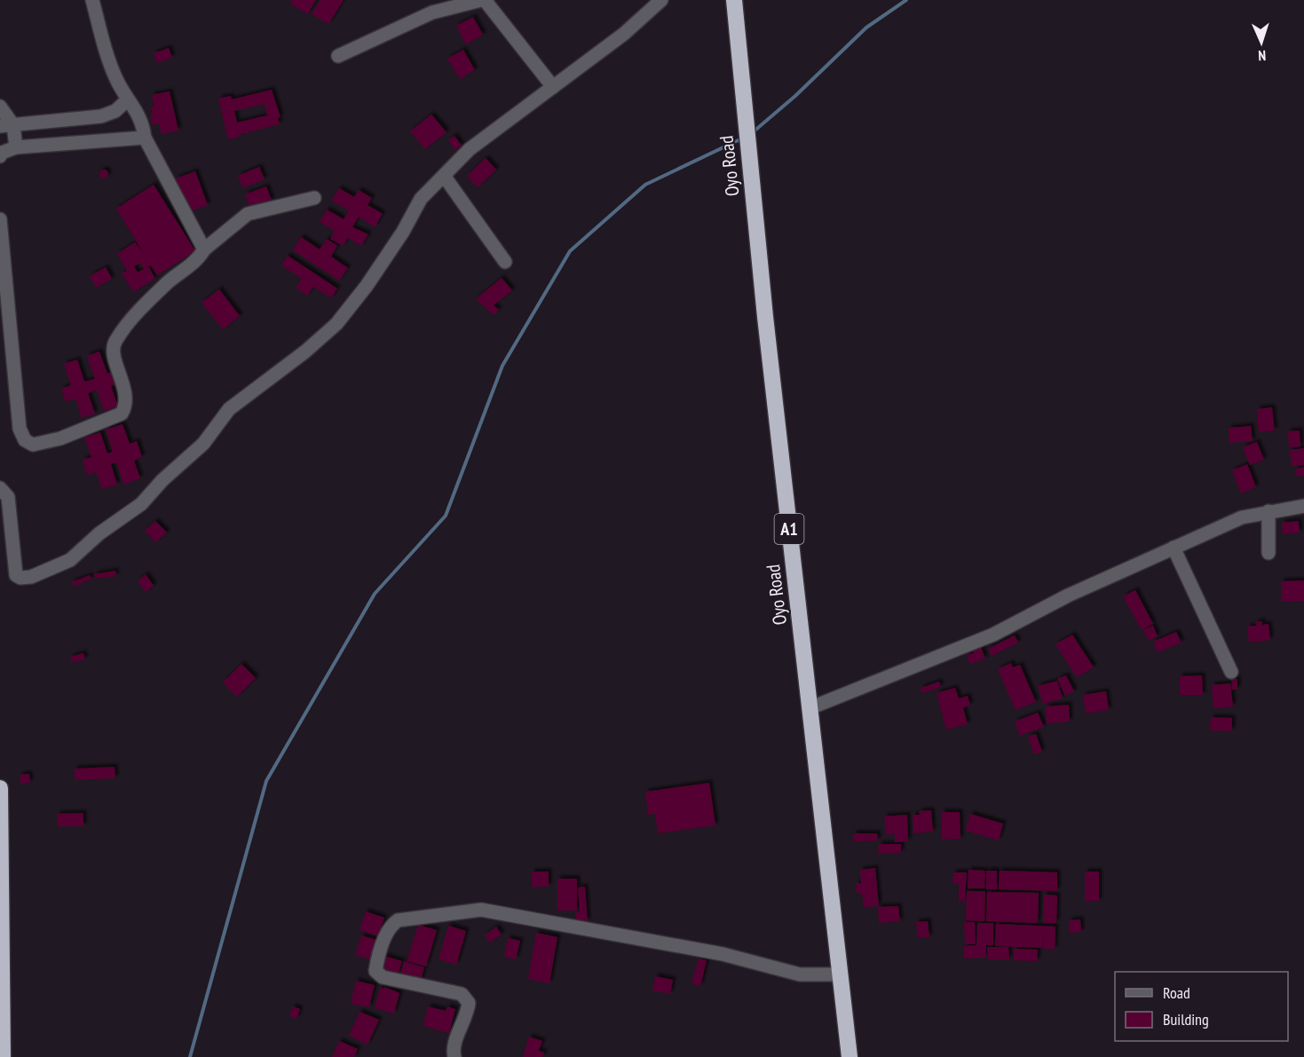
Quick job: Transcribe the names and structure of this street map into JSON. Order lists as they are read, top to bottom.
{
  "streets": {
    "highway": ["Oyo Road", "A1"]
  },
  "legend": ["Road", "Building"],
  "north": "bottom"
}
